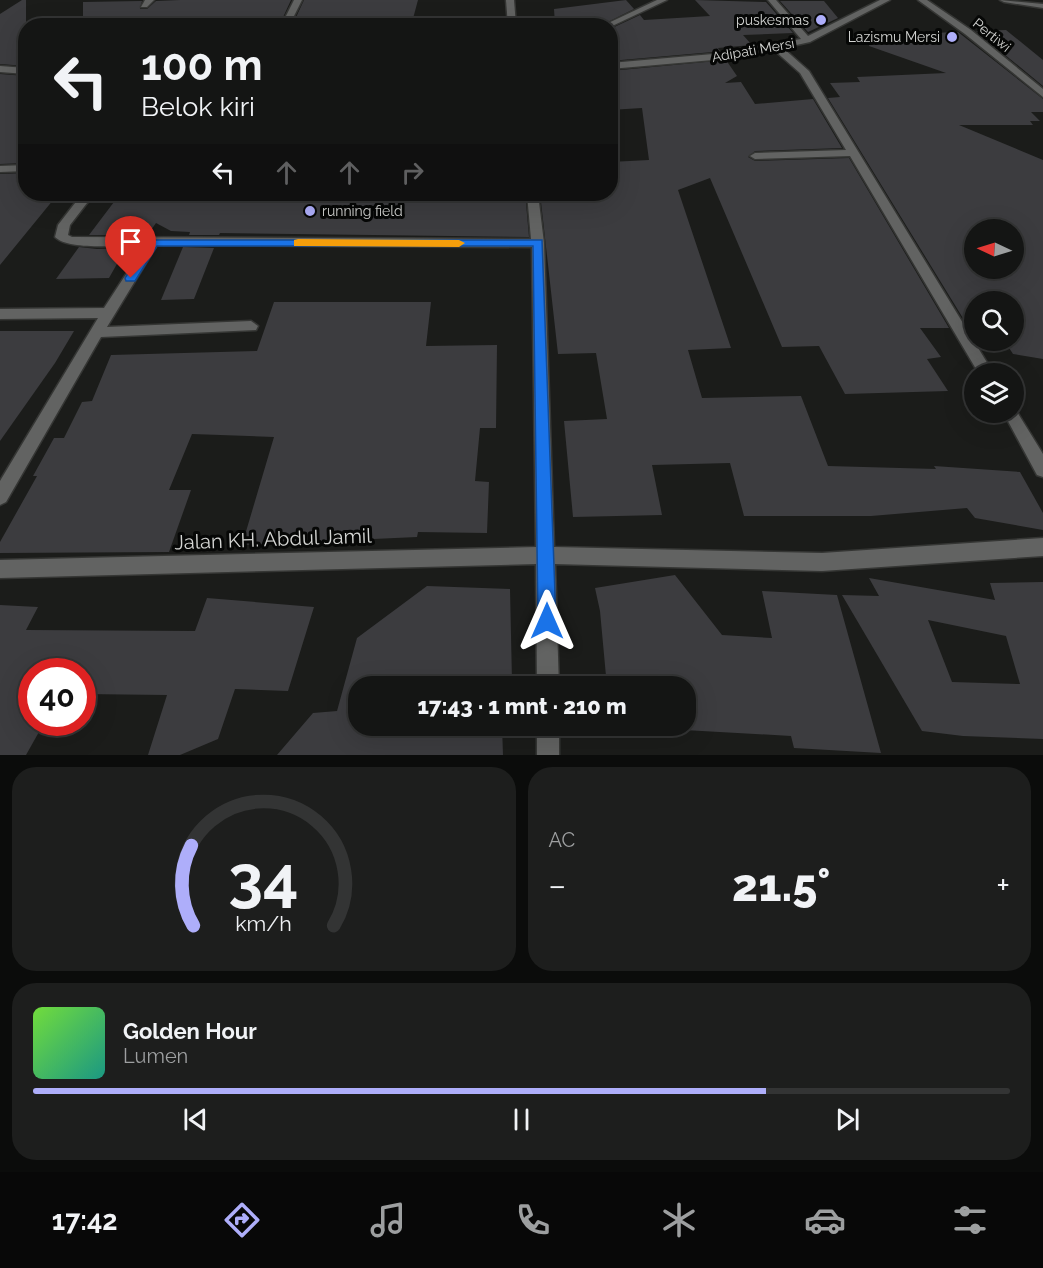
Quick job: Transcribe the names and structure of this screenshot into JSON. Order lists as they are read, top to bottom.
{
  "streets": {
    "street": ["Pertiwi", "Adipati Mersi", "Jalan KH. Abdul Jamil"]
  },
  "places": ["puskesmas", "Lazismu Mersi", "running field"],
  "north": "left",
  "page": {
    "turn": ["100 m", "Belok kiri"],
    "limit": "40",
    "trip": "17:43 · 1 mnt · 210 m",
    "tile": "AC",
    "heat": ["−", "21.5°", "+"],
    "song": ["Golden Hour", "Lumen"],
    "tabs": "17:42",
    "gauge": ["34", "km/h"]
  }
}
